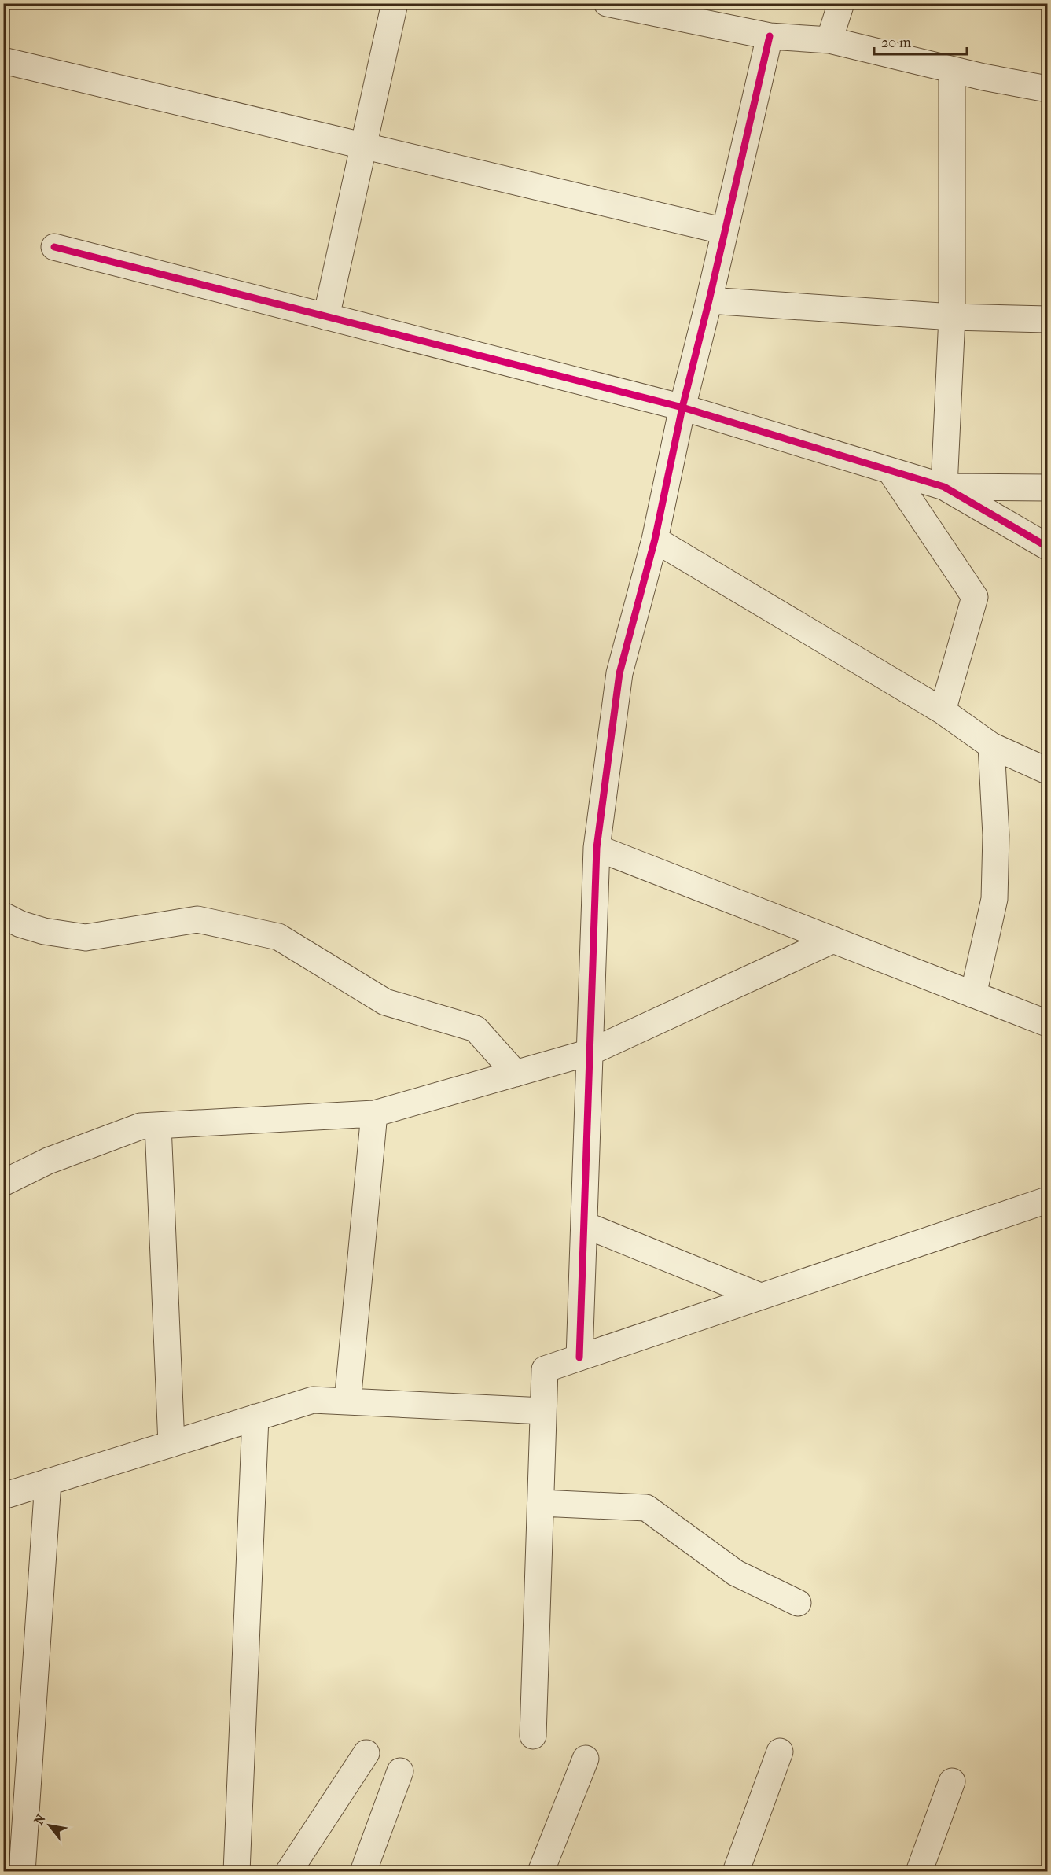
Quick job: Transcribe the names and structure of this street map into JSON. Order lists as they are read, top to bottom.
{
  "scale_bar": "20 m",
  "north": "top left"
}
